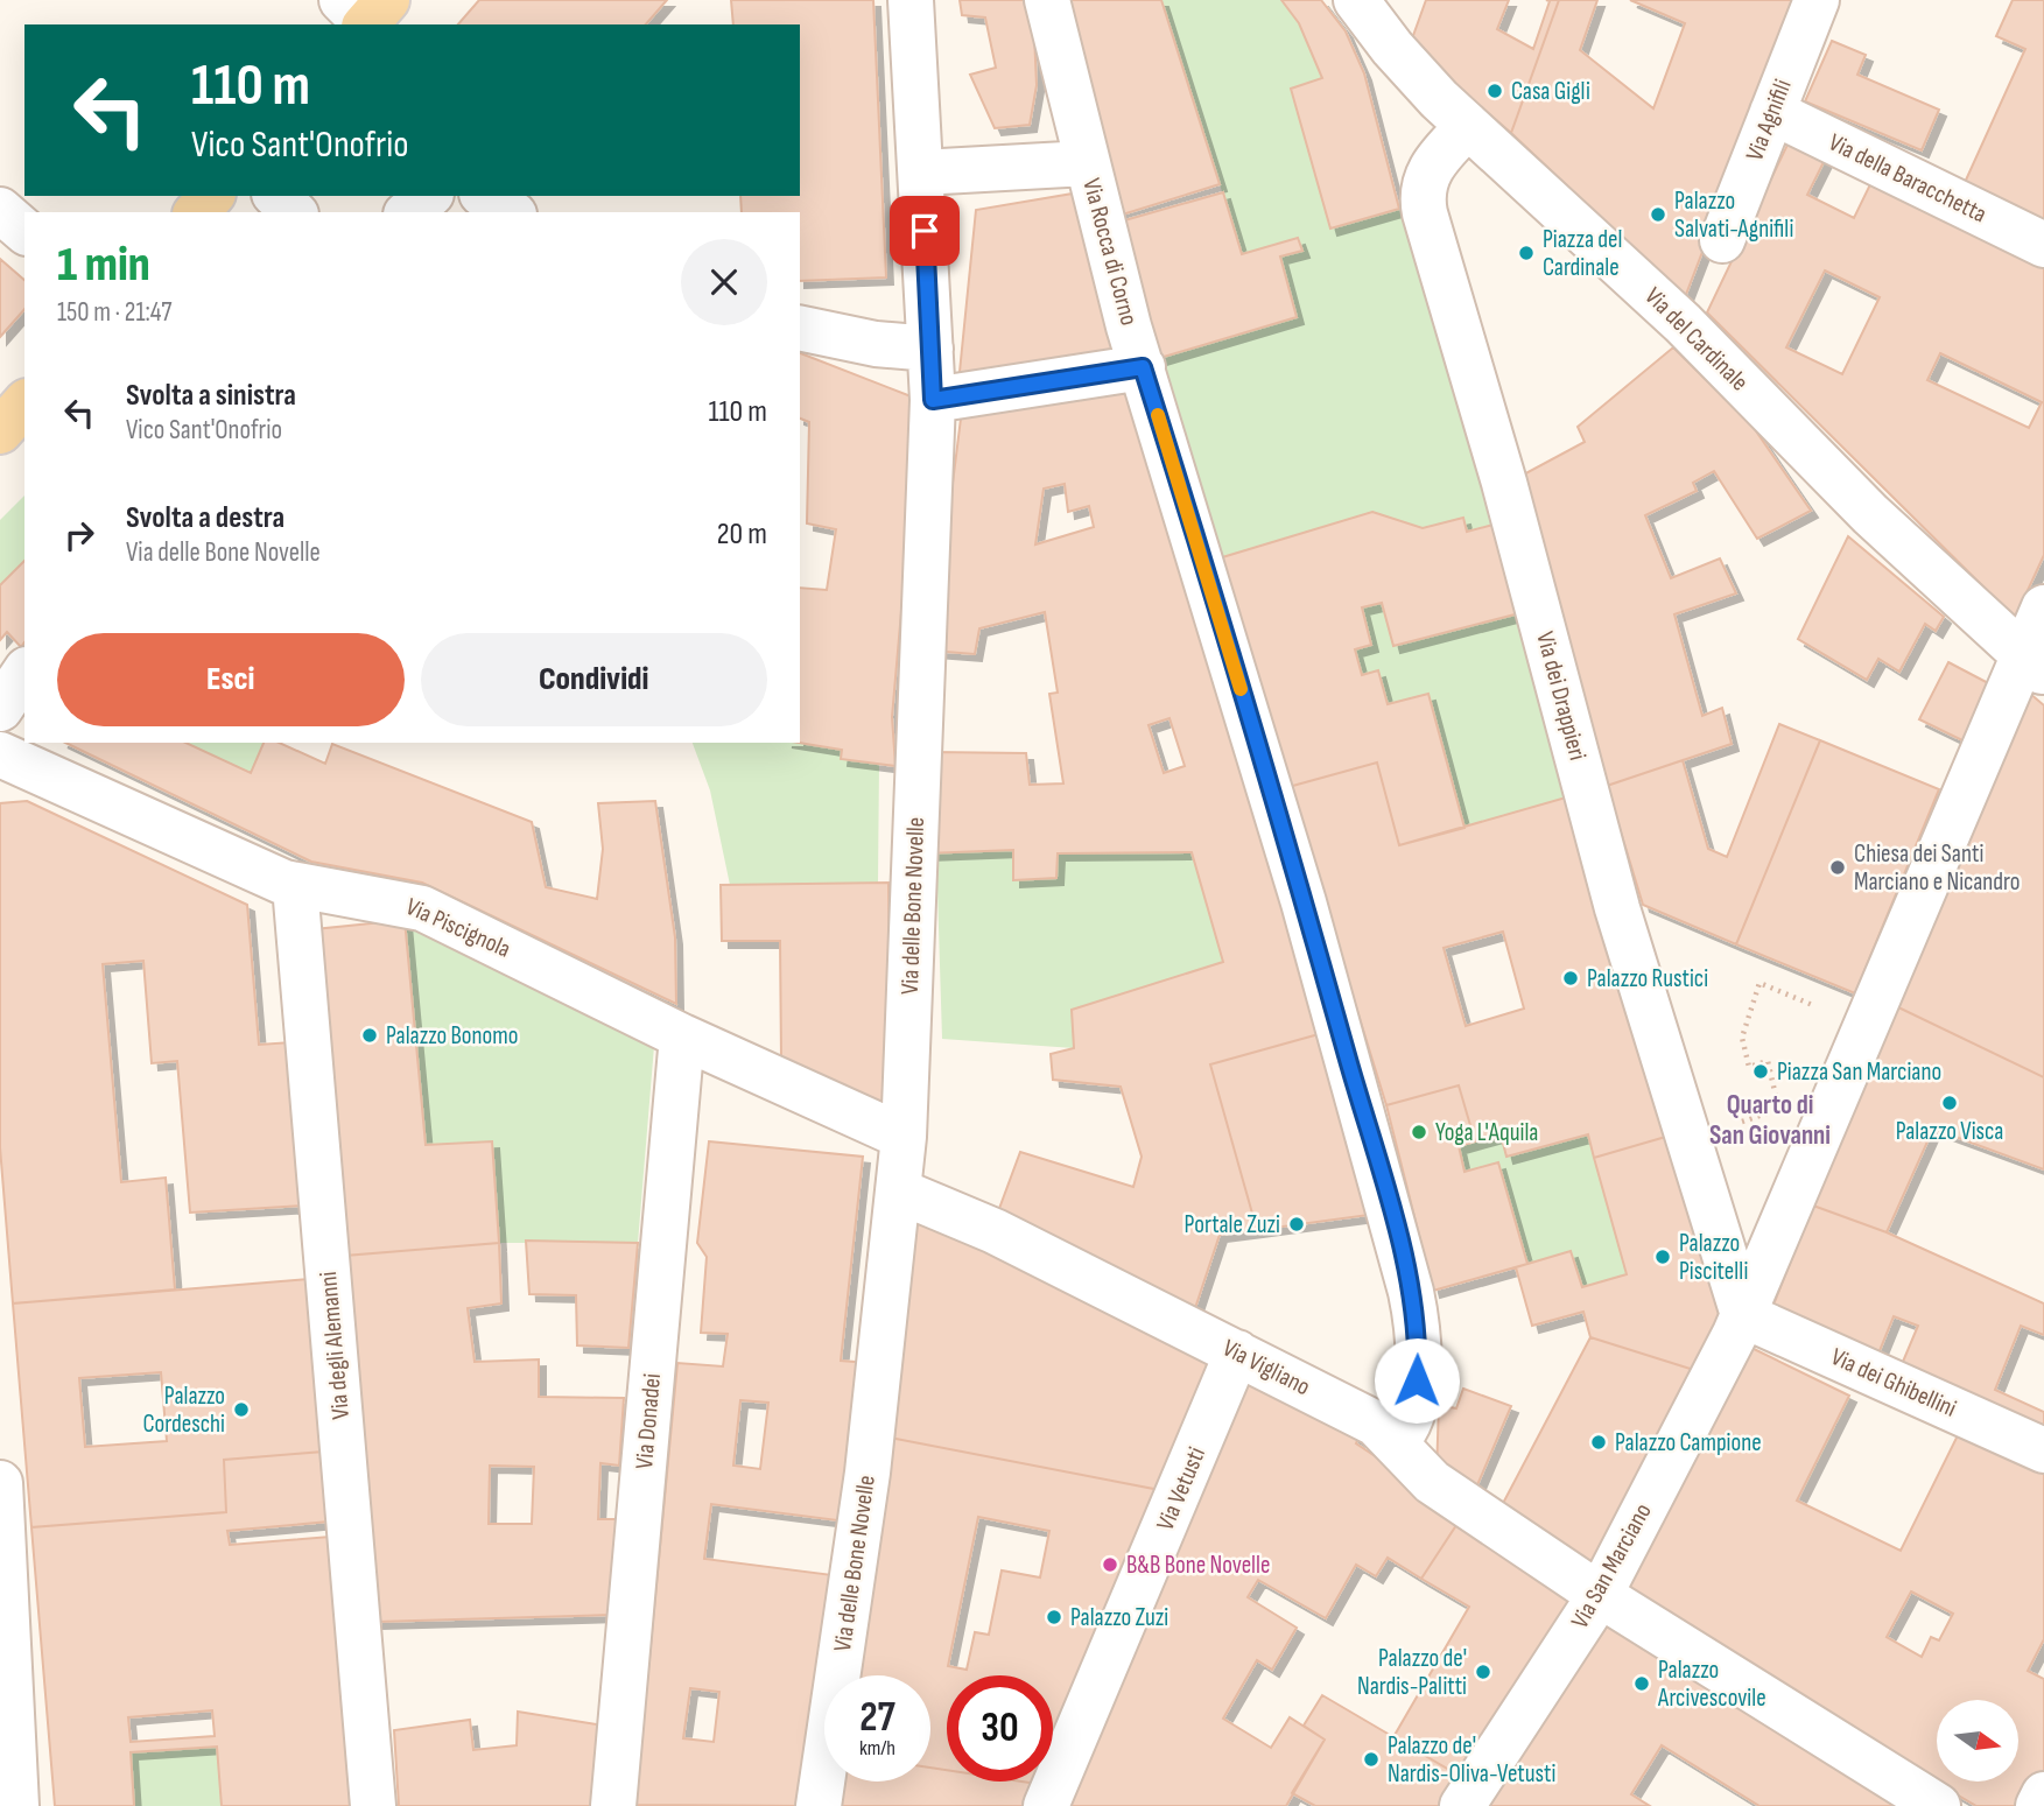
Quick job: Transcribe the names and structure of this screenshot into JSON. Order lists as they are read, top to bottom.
{
  "streets": {
    "street": [
      "Via Agnifili",
      "Via della Baracchetta",
      "Via Rocca di Corno",
      "Via del Cardinale",
      "Via dei Drappieri",
      "Via delle Bone Novelle",
      "Via Piscignola",
      "Via degli Alemanni",
      "Via Vigliano",
      "Via dei Ghibellini",
      "Via Donadei",
      "Via Vetusti",
      "Via San Marciano"
    ]
  },
  "crossings": [
    ["Via Agnifili", "Via della Baracchetta"],
    ["Via Rocca di Corno", "Via Vigliano"],
    ["Via del Cardinale", "Via dei Drappieri"],
    ["Via dei Drappieri", "Via dei Ghibellini"],
    ["Via dei Drappieri", "Via San Marciano"],
    ["Via delle Bone Novelle", "Via Piscignola"],
    ["Via delle Bone Novelle", "Via Vigliano"],
    ["Via Piscignola", "Via degli Alemanni"],
    ["Via Piscignola", "Via Donadei"],
    ["Via Vigliano", "Via Vetusti"],
    ["Via Vigliano", "Via San Marciano"],
    ["Via dei Ghibellini", "Via San Marciano"]
  ],
  "districts": ["Quarto di San Giovanni"],
  "places": [
    "Casa Gigli",
    "Palazzo Salvati-Agnifili",
    "Piazza del Cardinale",
    "Chiesa dei Santi Marciano e Nicandro",
    "Palazzo Rustici",
    "Palazzo Bonomo",
    "Piazza San Marciano",
    "Palazzo Visca",
    "Yoga L'Aquila",
    "Portale Zuzi",
    "Palazzo Piscitelli",
    "Palazzo Cordeschi",
    "Palazzo Campione",
    "B&B Bone Novelle",
    "Palazzo Zuzi",
    "Palazzo de' Nardis-Palitti",
    "Palazzo Arcivescovile",
    "Palazzo de' Nardis-Oliva-Vetusti"
  ],
  "north": "right",
  "page": {
    "turn": ["110 m", "Vico Sant'Onofrio"],
    "heading": ["1 min", "150 m · 21:47"],
    "list": [
      {
        "name": "Svolta a sinistra",
        "note": "Vico Sant'Onofrio",
        "value": "110 m"
      },
      {
        "name": "Svolta a destra",
        "note": "Via delle Bone Novelle",
        "value": "20 m"
      }
    ],
    "buttons": ["Esci", "Condividi"],
    "speed": "27 km/h",
    "limit": "30"
  }
}
